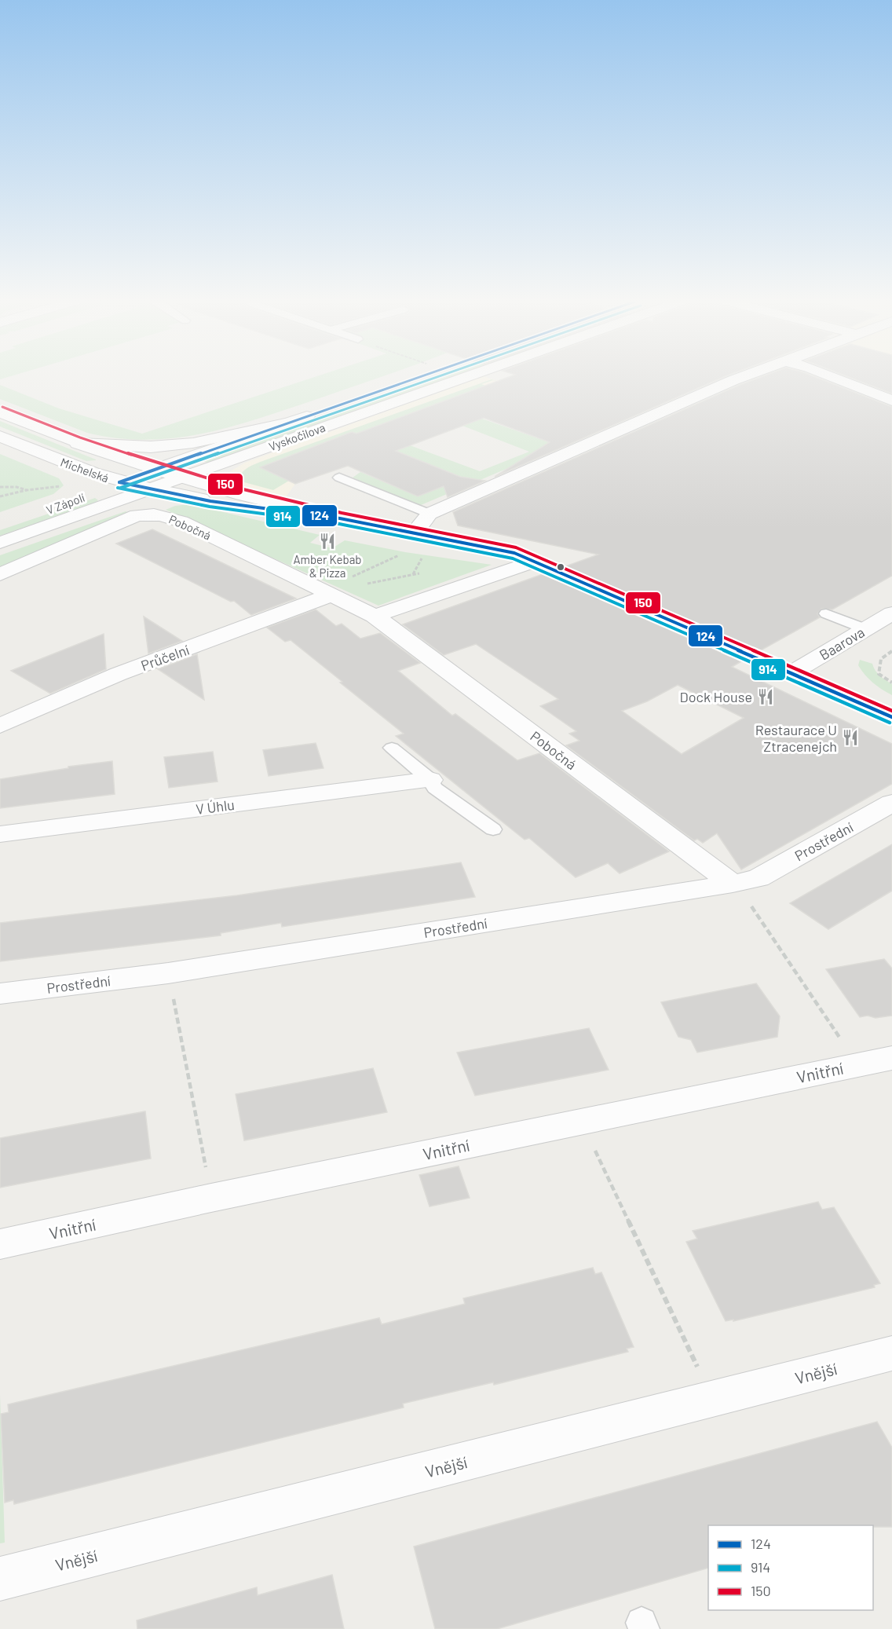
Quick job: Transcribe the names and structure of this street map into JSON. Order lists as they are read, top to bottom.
{
  "streets": {
    "street": [
      "Vyskočilova",
      "Michelská",
      "V Zápolí",
      "Pobočná",
      "Baarova",
      "Průčelní",
      "V Úhlu",
      "Prostřední",
      "Vnitřní",
      "Vnější"
    ]
  },
  "crossings": [
    ["Vyskočilova", "Michelská"],
    ["Vyskočilova", "V Zápolí"],
    ["Michelská", "V Zápolí"],
    ["Michelská", "Baarova"],
    ["Pobočná", "Průčelní"],
    ["Pobočná", "Prostřední"]
  ],
  "places": {
    "restaurant": ["Amber Kebab & Pizza", "Dock House", "Restaurace U Ztracenejch"]
  },
  "lines": ["transit line 124", "transit line 914", "transit line 150"],
  "legend": ["124", "914", "150"]
}
